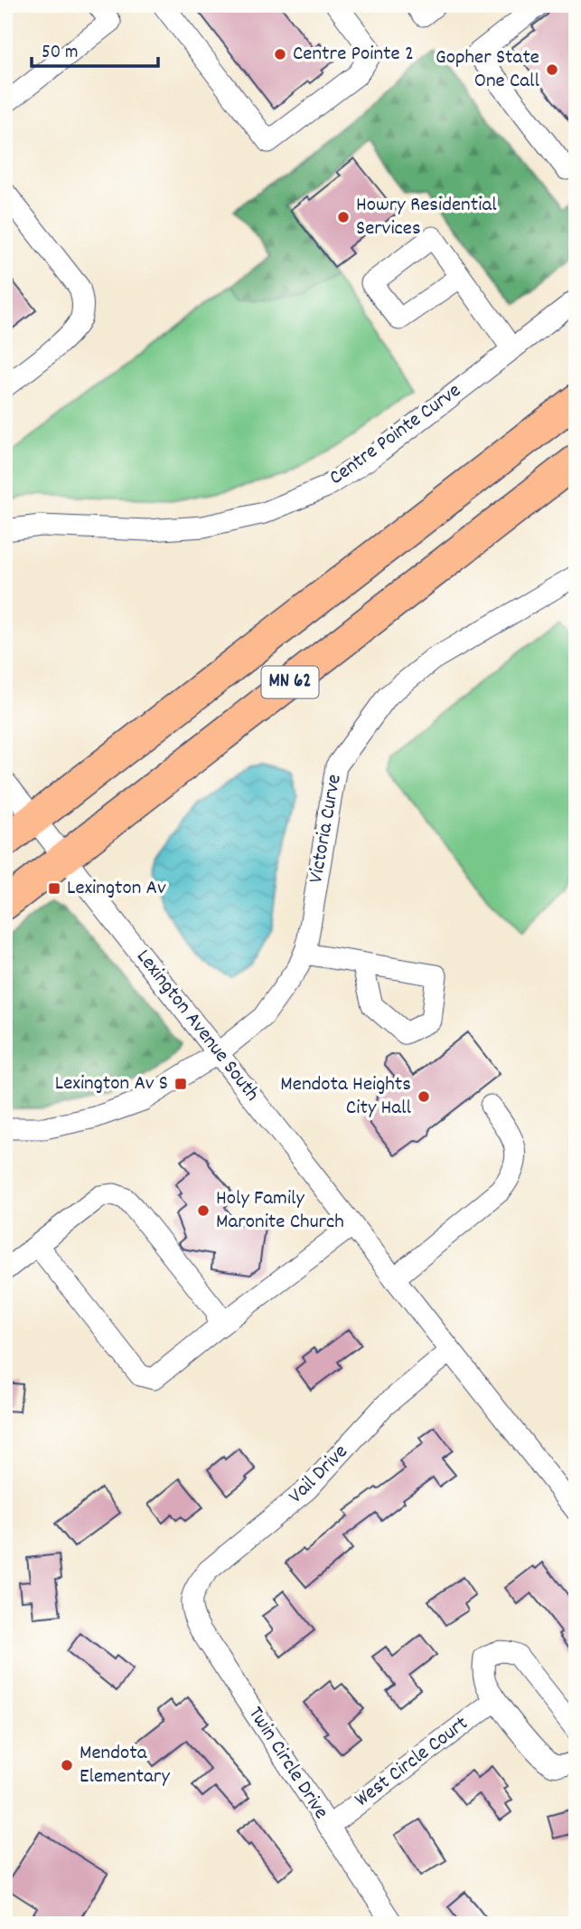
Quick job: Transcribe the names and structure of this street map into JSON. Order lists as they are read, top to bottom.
{
  "streets": {
    "highway": ["MN 62"],
    "street": [
      "Centre Pointe Curve",
      "Victoria Curve",
      "Lexington Avenue South",
      "Vail Drive",
      "West Circle Court",
      "Twin Circle Drive"
    ]
  },
  "crossings": [
    ["MN 62", "Lexington Avenue South"],
    ["Victoria Curve", "Lexington Avenue South"],
    ["Lexington Avenue South", "Vail Drive"],
    ["Vail Drive", "Twin Circle Drive"],
    ["West Circle Court", "Twin Circle Drive"]
  ],
  "places": {
    "other": [
      "Centre Pointe 2",
      "Gopher State One Call",
      "Howry Residential Services",
      "Mendota Heights City Hall",
      "Holy Family Maronite Church",
      "Mendota Elementary"
    ],
    "transit": ["Lexington Av", "Lexington Av S"]
  },
  "scale_bar": "50 m"
}
